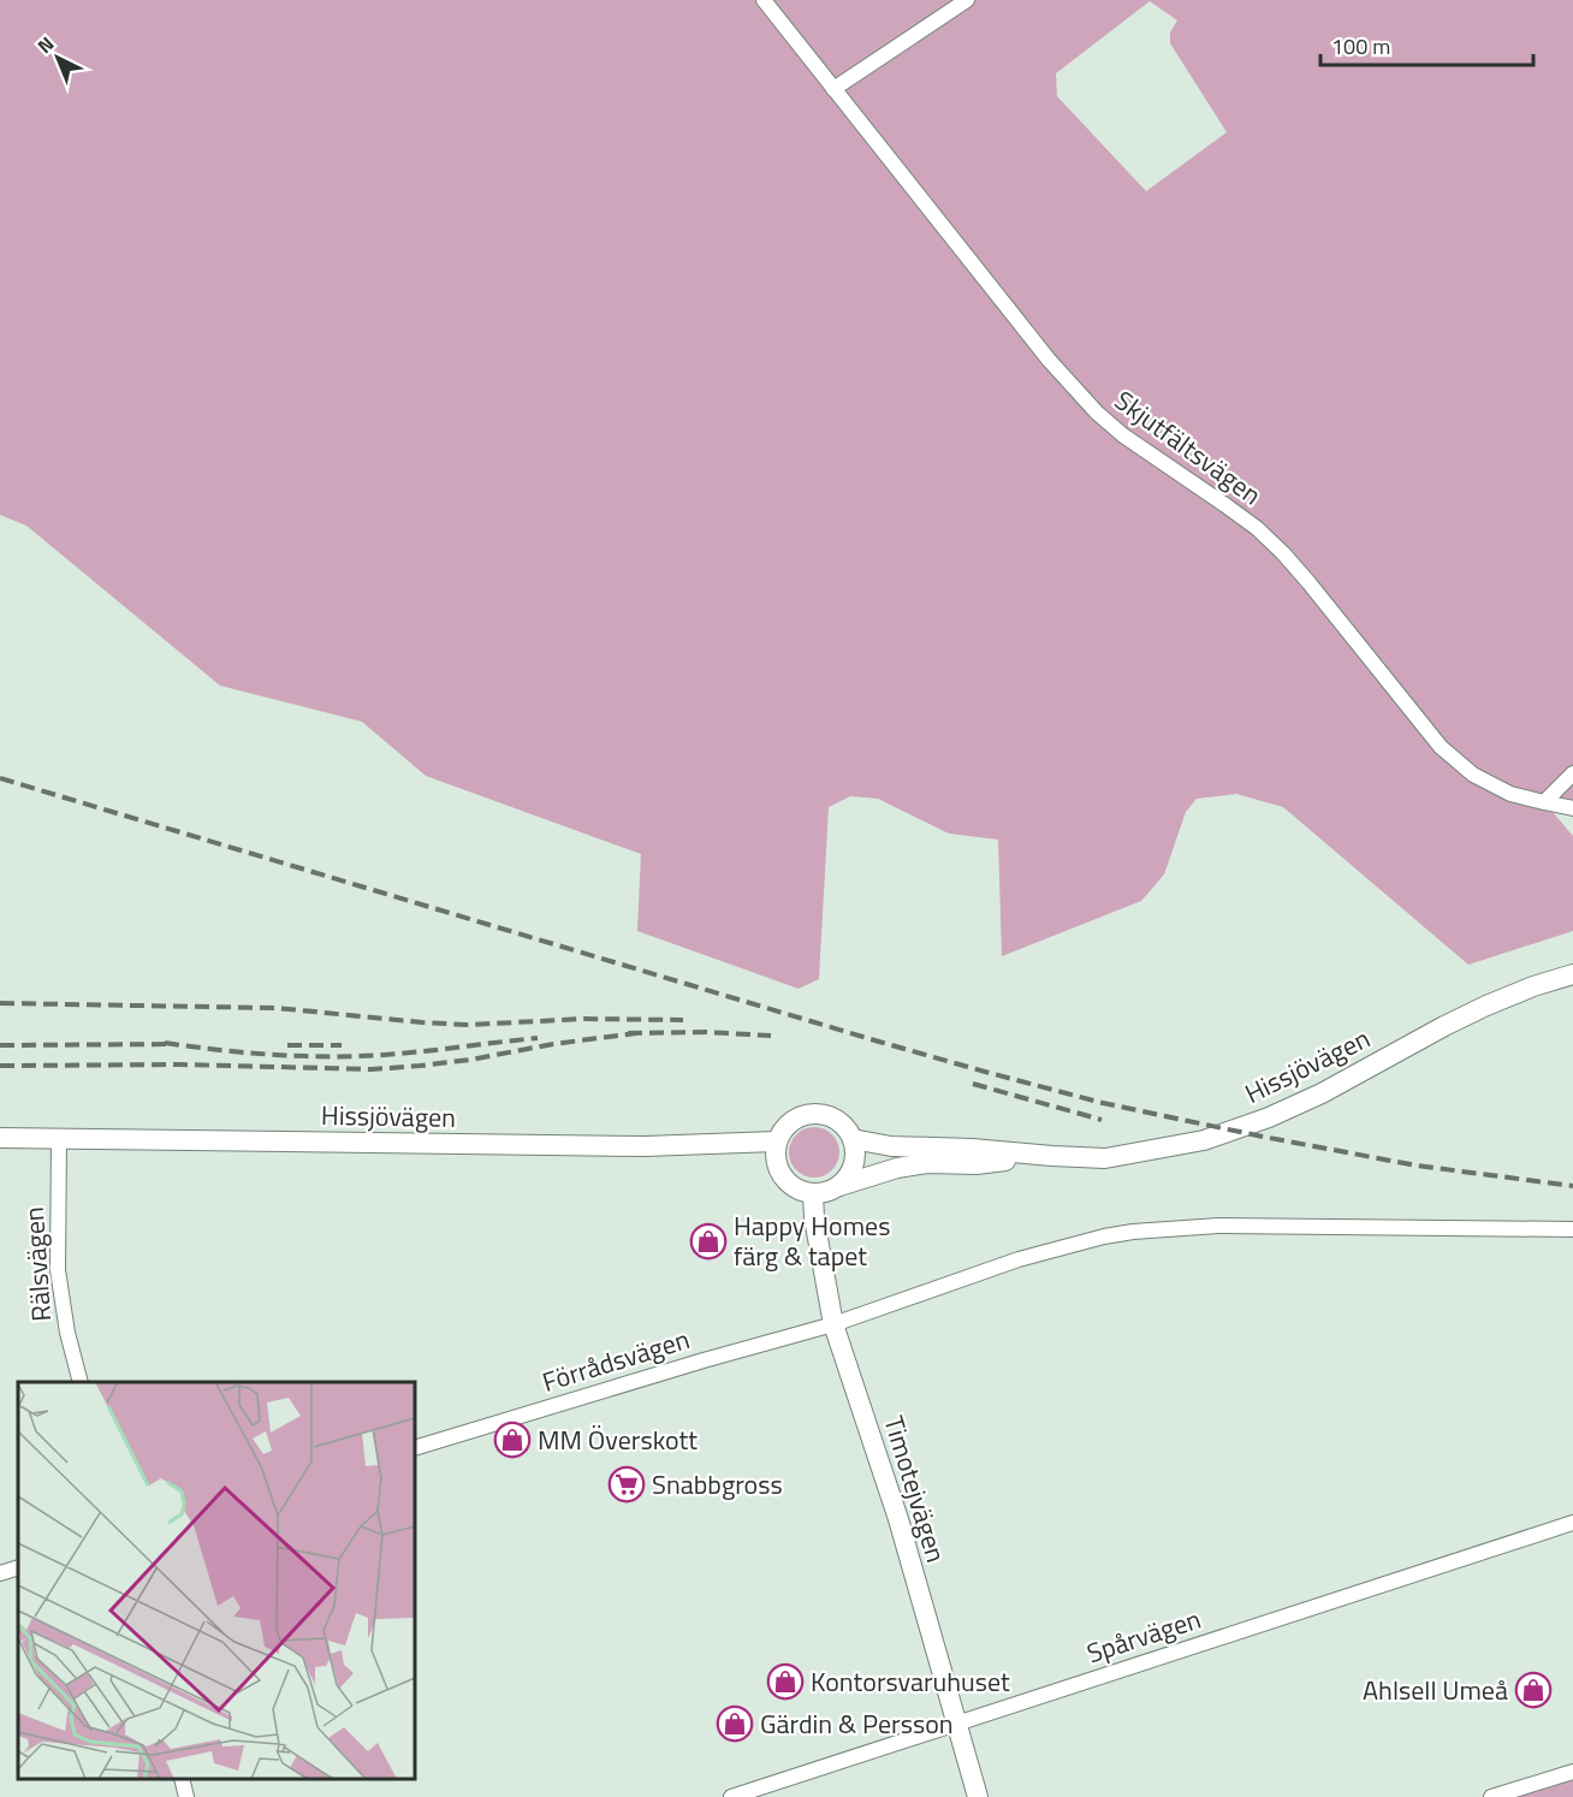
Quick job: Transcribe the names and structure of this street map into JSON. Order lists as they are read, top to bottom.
{
  "streets": {
    "main road": ["Hissjövägen", "Timotejvägen"],
    "street": [
      "Skjutfältsvägen",
      "Rälsvägen",
      "Förrådsvägen",
      "Spårvägen"
    ]
  },
  "crossings": [
    ["Hissjövägen", "Rälsvägen"],
    ["Hissjövägen", "Timotejvägen"],
    ["Förrådsvägen", "Timotejvägen"],
    ["Timotejvägen", "Spårvägen"]
  ],
  "places": {
    "shop": [
      "Happy Homes färg & tapet",
      "MM Överskott",
      "Kontorsvaruhuset",
      "Ahlsell Umeå",
      "Gärdin & Persson"
    ],
    "supermarket": ["Snabbgross"]
  },
  "scale_bar": "100 m",
  "north": "top left"
}
